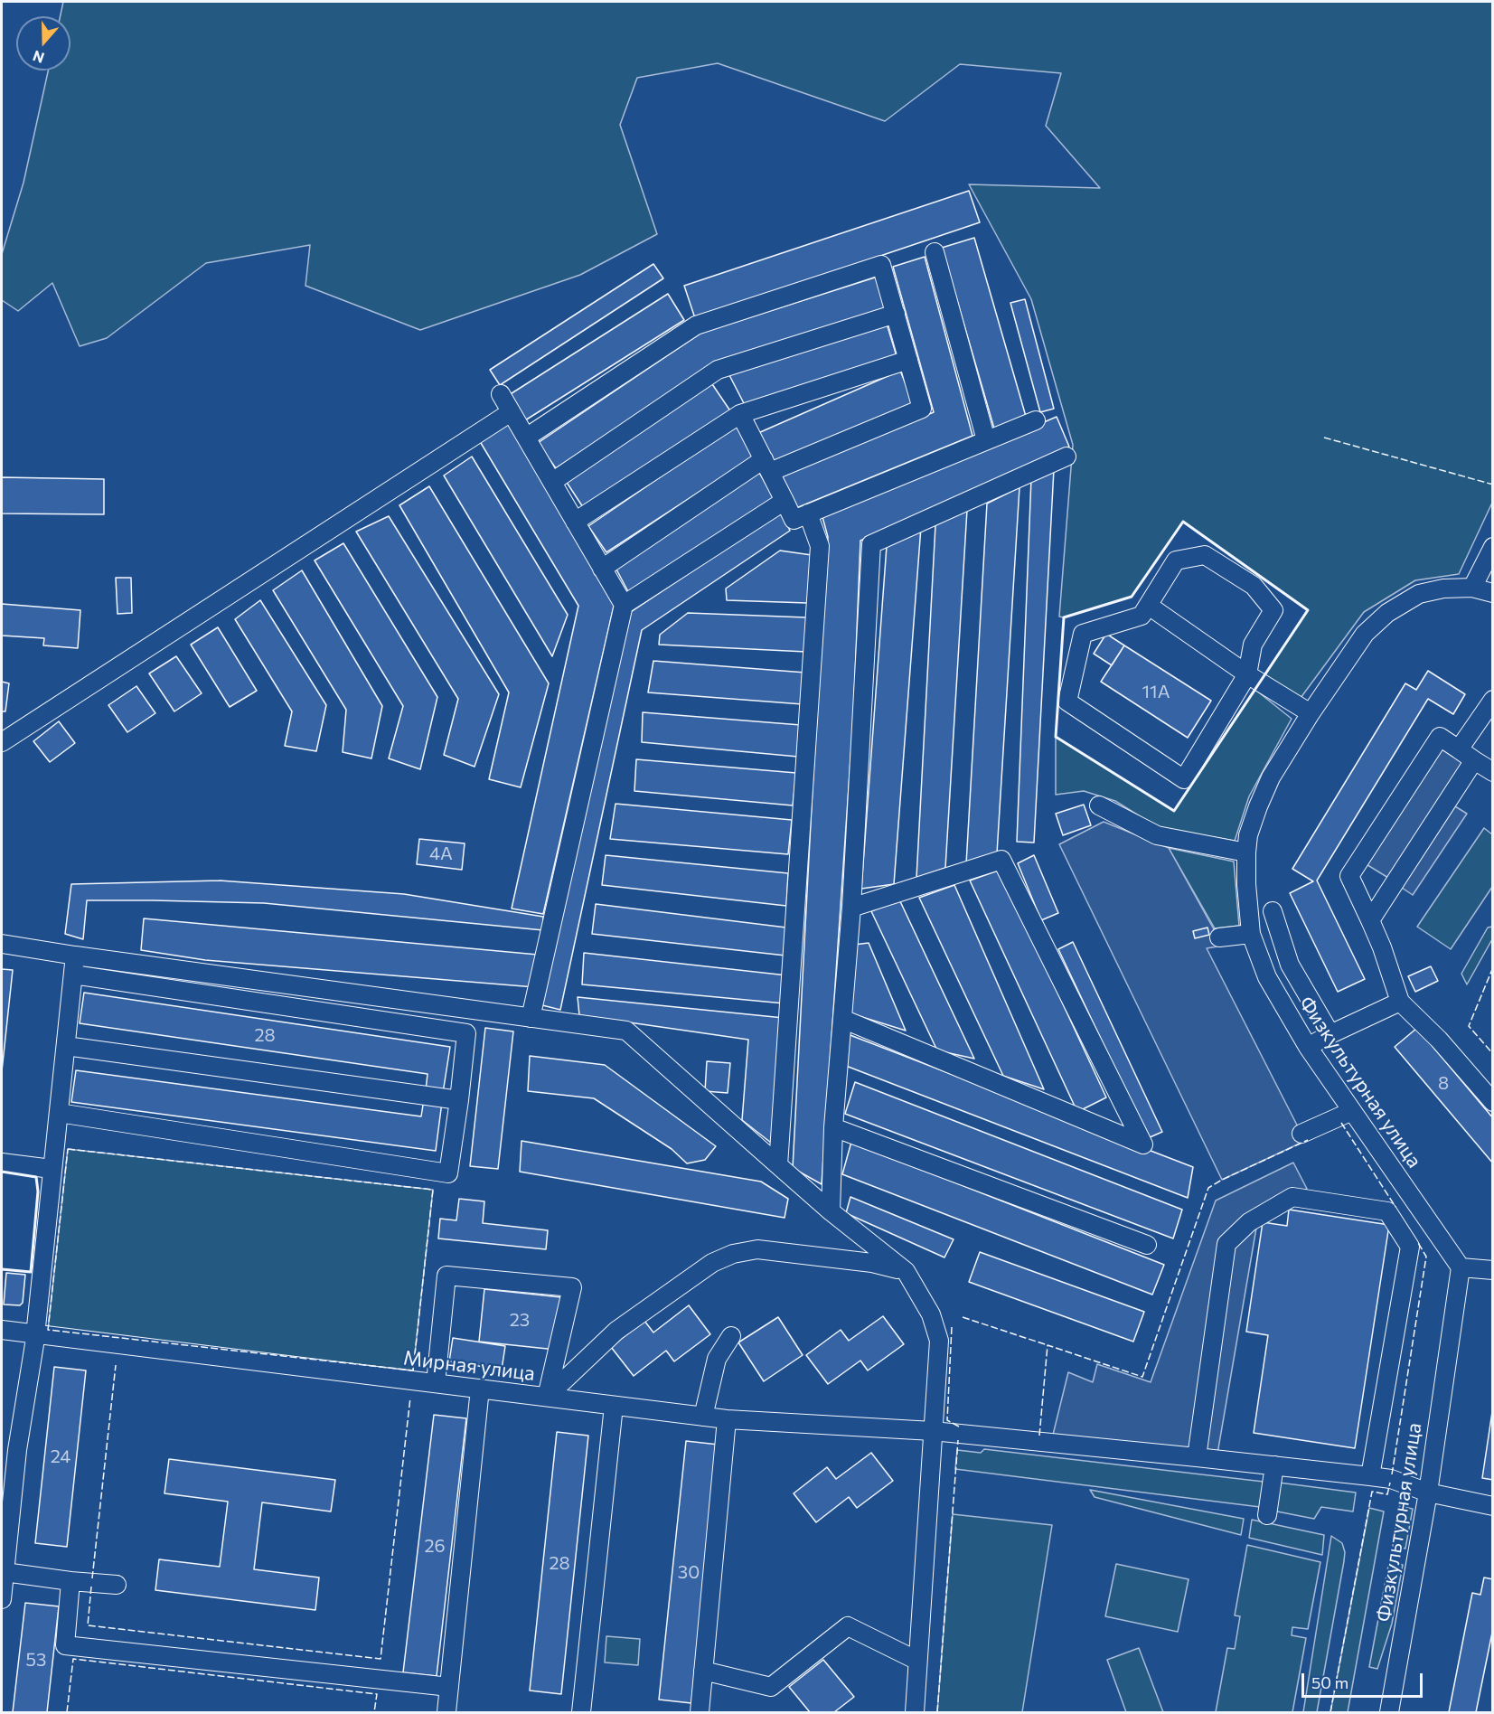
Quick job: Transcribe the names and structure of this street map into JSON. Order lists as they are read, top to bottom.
{
  "streets": {
    "street": ["Физкультурная улица", "Мирная улица"]
  },
  "crossings": [
    ["Физкультурная улица", "Мирная улица"]
  ],
  "house_numbers": [
    "11А",
    "4А",
    "28",
    "8",
    "23",
    "24",
    "26",
    "28",
    "30",
    "53"
  ],
  "scale_bar": "50 m",
  "north": "bottom"
}
